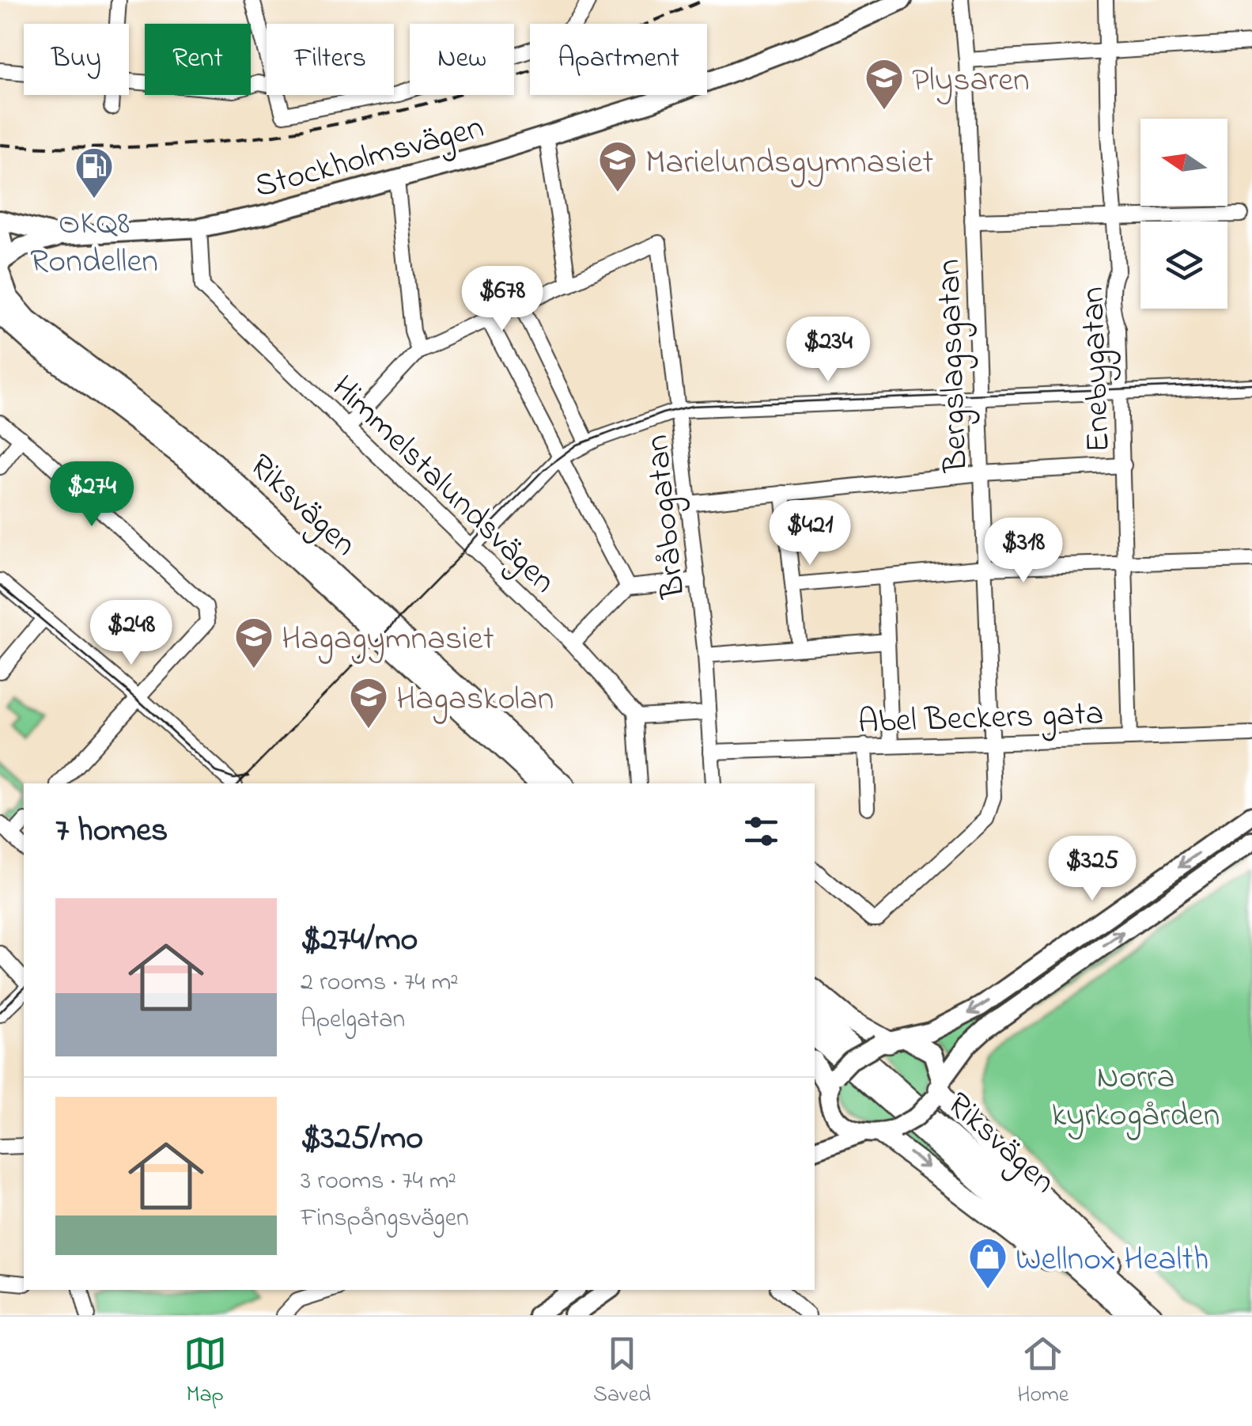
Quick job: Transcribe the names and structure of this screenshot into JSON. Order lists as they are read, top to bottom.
{
  "streets": {
    "highway": ["Riksvägen"],
    "main road": ["Stockholmsvägen"],
    "street": [
      "Bergslagsgatan",
      "Enebygatan",
      "Himmelstalundsvägen",
      "Bråbogatan",
      "Abel Beckers gata"
    ]
  },
  "crossings": [
    ["Stockholmsvägen", "Himmelstalundsvägen"],
    ["Bergslagsgatan", "Abel Beckers gata"],
    ["Enebygatan", "Abel Beckers gata"],
    ["Bråbogatan", "Abel Beckers gata"]
  ],
  "parks": ["Norra kyrkogården"],
  "places": {
    "school or university": [
      "Plysaren",
      "Marielundsgymnasiet",
      "Hagagymnasiet",
      "Hagaskolan"
    ],
    "fuel station": ["OKQ8 Rondellen"],
    "shop": ["Wellnox Health"]
  },
  "north": "left",
  "page": {
    "chip": [
      "Buy",
      "Rent",
      "Filters",
      "New",
      "Apartment"
    ],
    "price": [
      "$678",
      "$234",
      "$274",
      "$421",
      "$318",
      "$248",
      "$325"
    ],
    "heading": "7 homes",
    "list": [
      {
        "name": "$274/mo",
        "note": "2 rooms · 74 m² · Apelgatan"
      },
      {
        "name": "$325/mo",
        "note": "3 rooms · 74 m² · Finspångsvägen"
      }
    ],
    "tabs": ["Map", "Saved", "Home"]
  }
}
